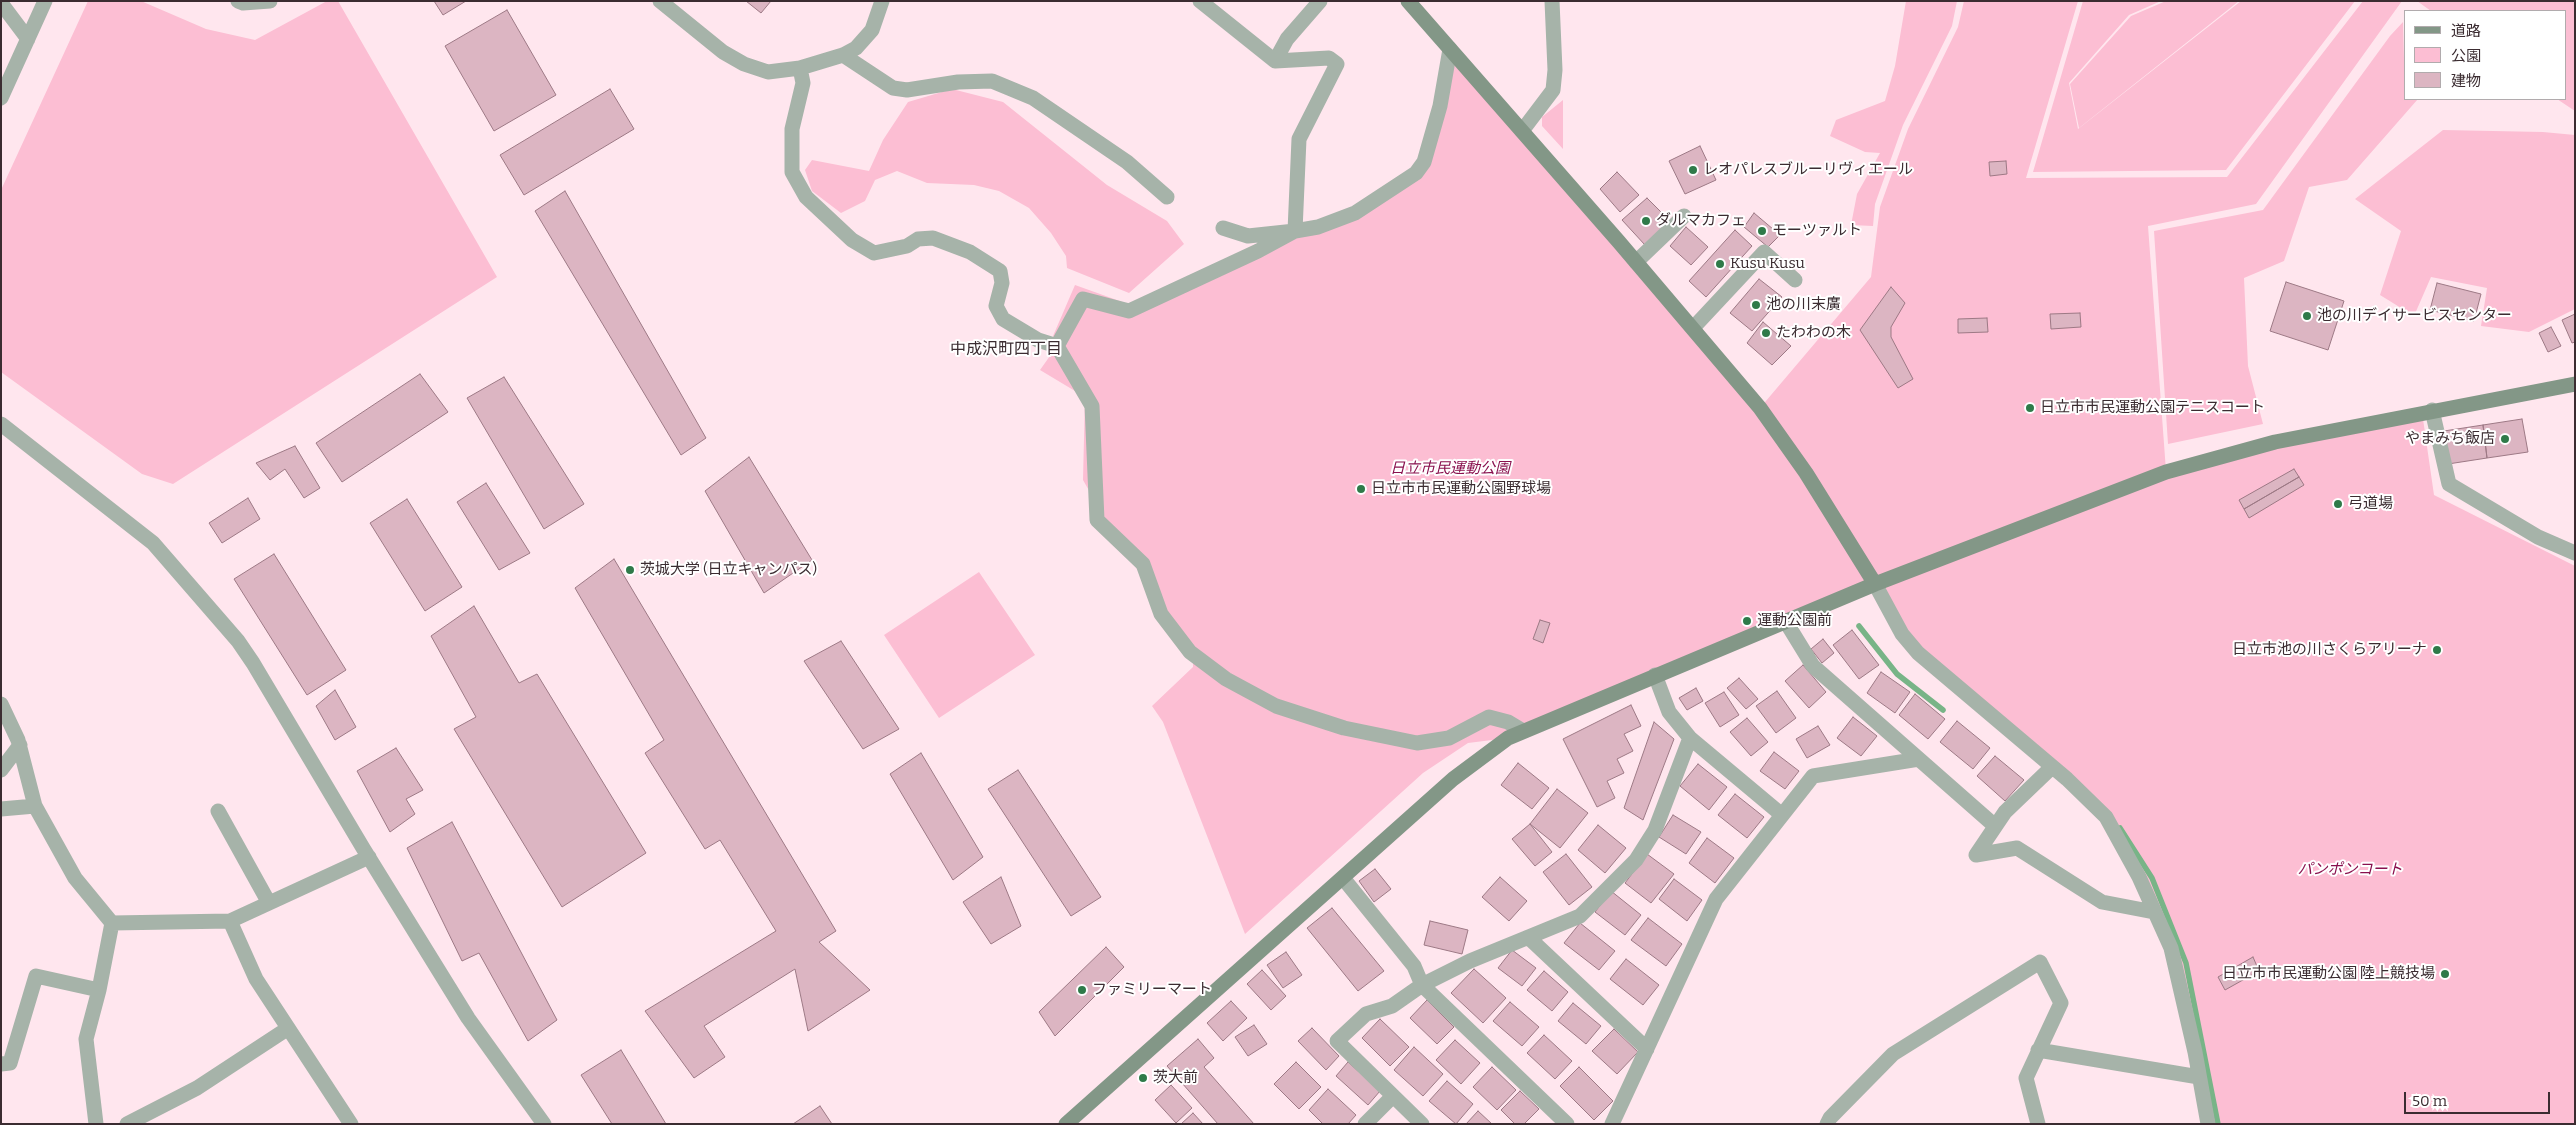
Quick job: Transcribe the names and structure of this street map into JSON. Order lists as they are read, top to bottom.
{
  "districts": ["中成沢町四丁目"],
  "parks": ["日立市民運動公園", "パンポンコート"],
  "places": [
    "レオパレスブルーリヴィエール",
    "ダルマカフェ",
    "モーツァルト",
    "Kusu Kusu",
    "池の川末廣",
    "池の川デイサービスセンター",
    "たわわの木",
    "日立市市民運動公園テニスコート",
    "やまみち飯店",
    "日立市市民運動公園野球場",
    "弓道場",
    "茨城大学 (日立キャンパス)",
    "運動公園前",
    "日立市池の川さくらアリーナ",
    "日立市市民運動公園 陸上競技場",
    "ファミリーマート",
    "茨大前"
  ],
  "legend": ["道路", "公園", "建物"],
  "scale_bar": "50 m"
}
